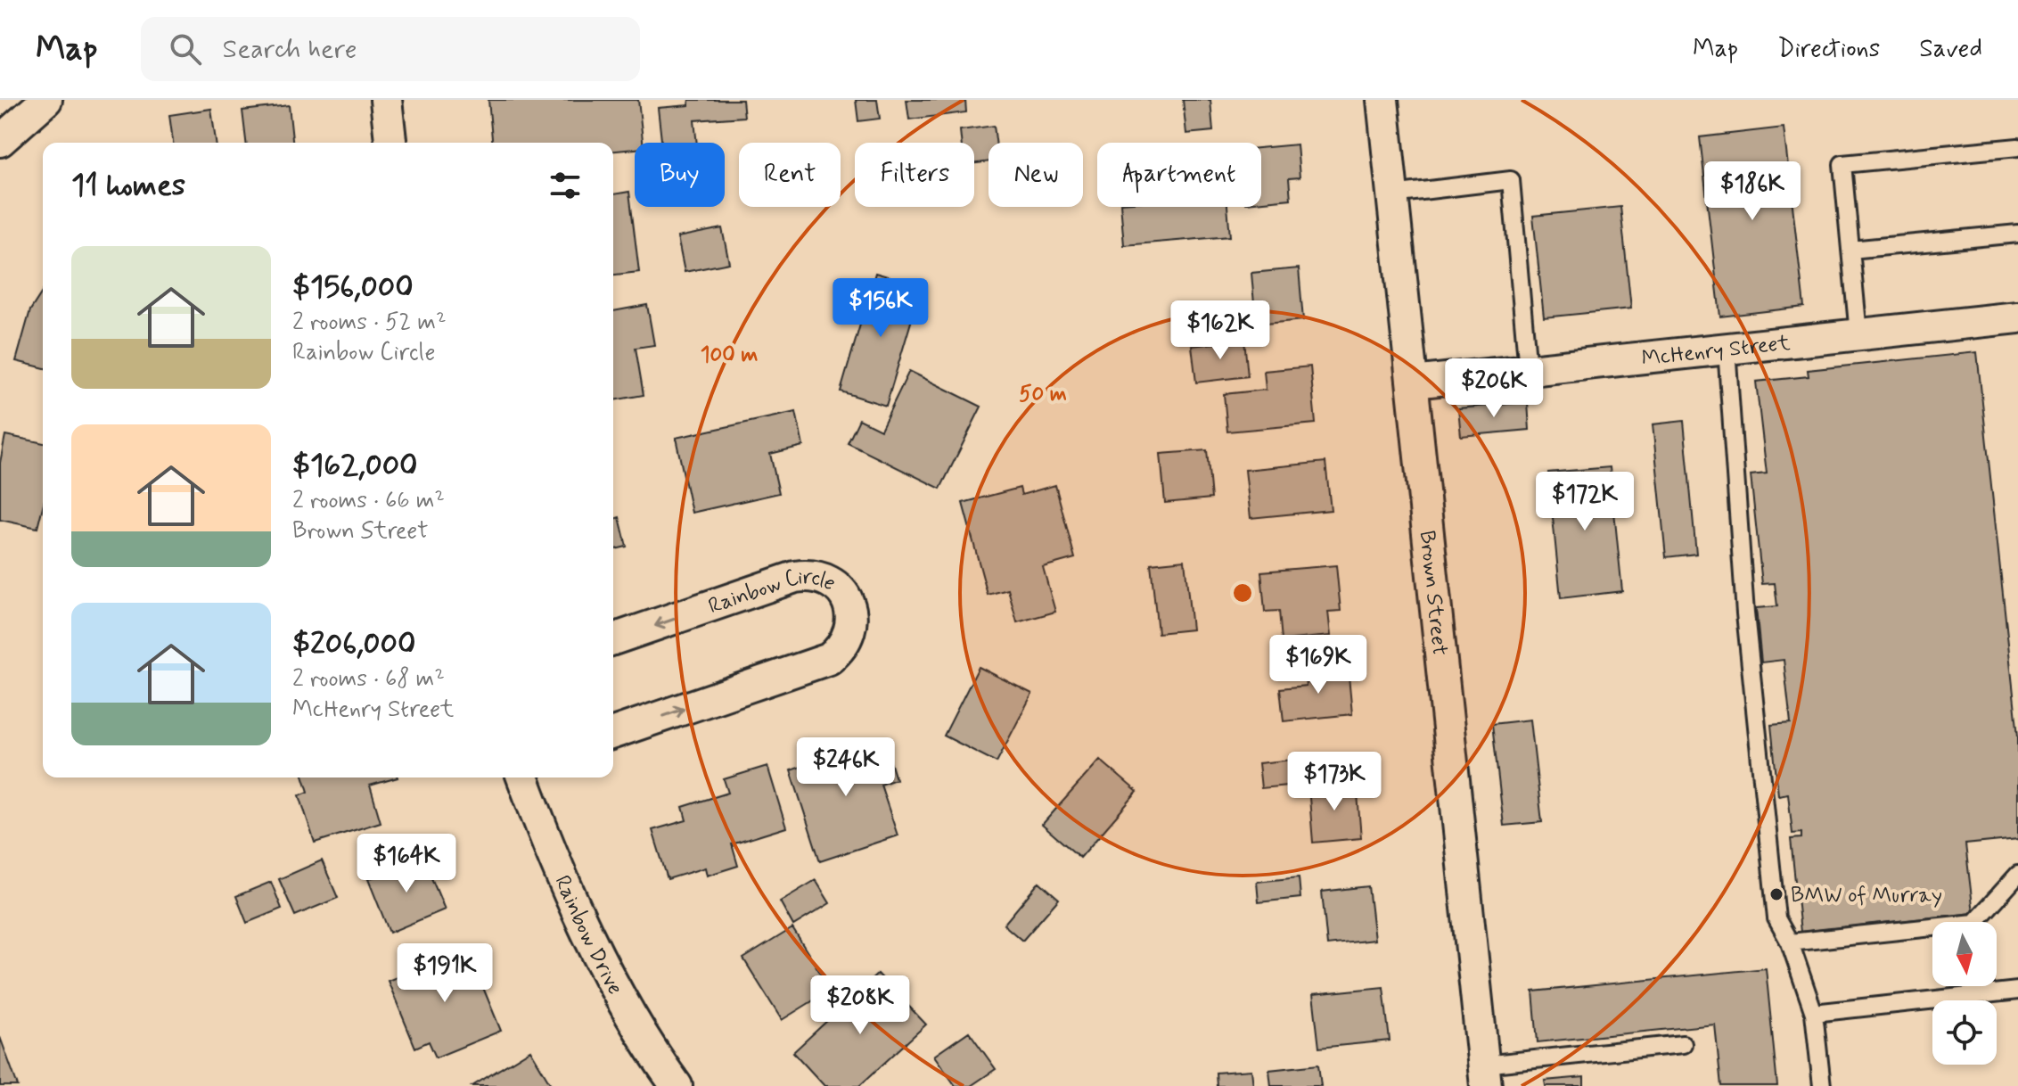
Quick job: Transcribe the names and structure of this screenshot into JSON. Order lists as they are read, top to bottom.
{
  "streets": {
    "street": [
      "McHenry Street",
      "Brown Street",
      "Rainbow Circle",
      "Rainbow Drive"
    ]
  },
  "crossings": [
    ["McHenry Street", "Brown Street"]
  ],
  "places": ["BMW of Murray"],
  "north": "bottom",
  "page": {
    "header": "Map",
    "search": "Search here",
    "nav": ["Map", "Directions", "Saved"],
    "chip": [
      "Buy",
      "Rent",
      "Filters",
      "New",
      "Apartment"
    ],
    "heading": "11 homes",
    "price": [
      "$186K",
      "$156K",
      "$162K",
      "$206K",
      "$172K",
      "$169K",
      "$246K",
      "$173K",
      "$164K",
      "$191K",
      "$208K"
    ],
    "list": [
      {
        "name": "$156,000",
        "note": "2 rooms · 52 m² · Rainbow Circle"
      },
      {
        "name": "$162,000",
        "note": "2 rooms · 66 m² · Brown Street"
      },
      {
        "name": "$206,000",
        "note": "2 rooms · 68 m² · McHenry Street"
      }
    ]
  },
  "rings": ["100 m", "50 m"]
}
